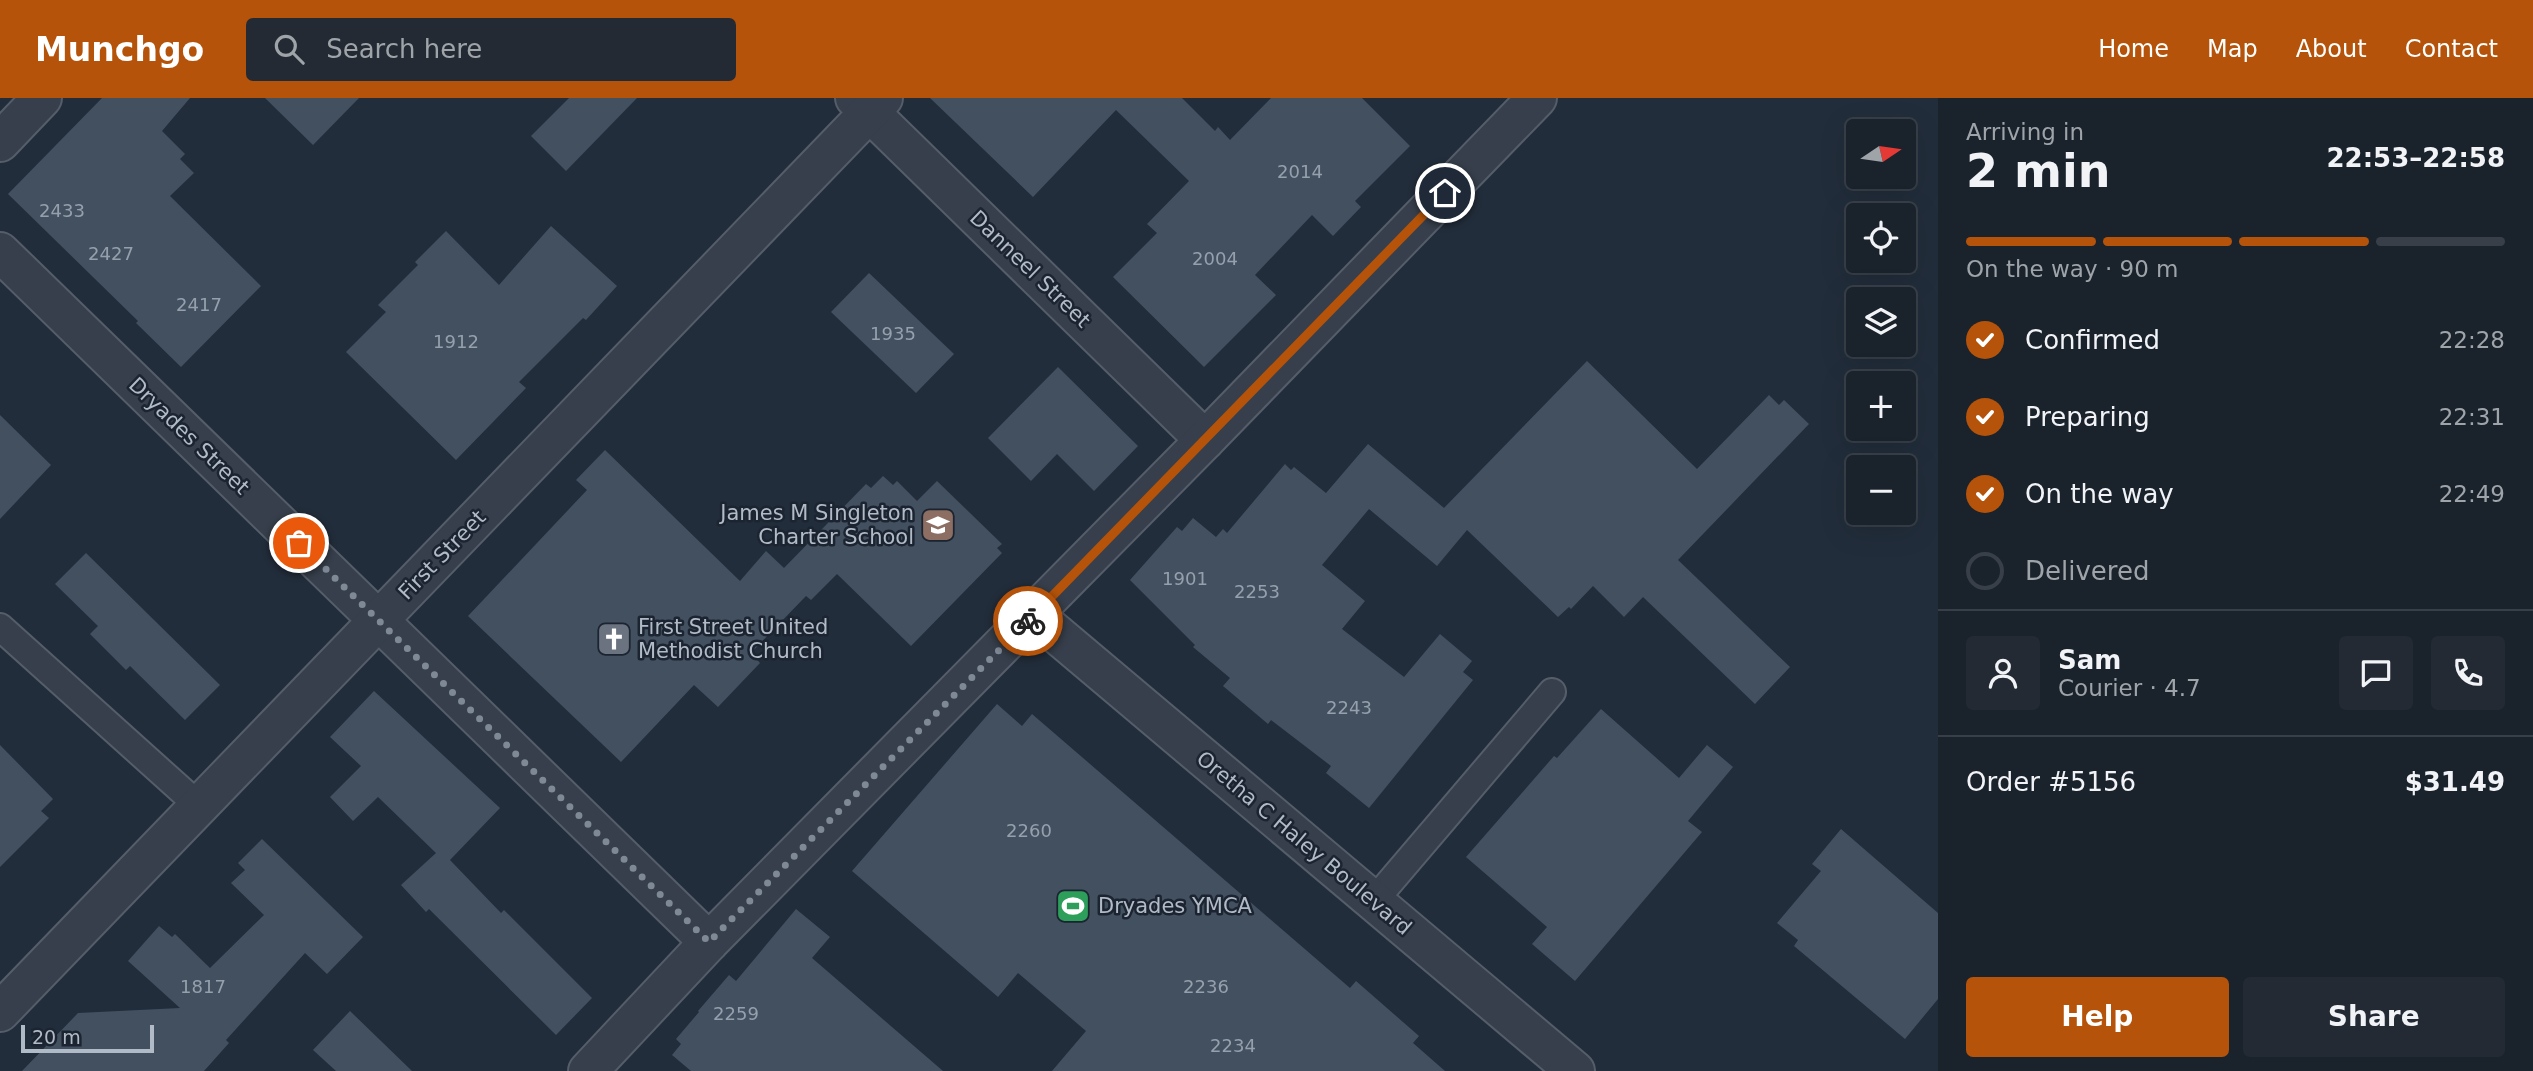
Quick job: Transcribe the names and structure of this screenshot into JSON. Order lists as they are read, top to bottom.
{
  "streets": {
    "street": [
      "Danneel Street",
      "Dryades Street",
      "First Street",
      "Oretha C Haley Boulevard"
    ]
  },
  "crossings": [
    ["Danneel Street", "First Street"],
    ["Dryades Street", "First Street"]
  ],
  "places": {
    "school or university": ["James M Singleton Charter School"],
    "church": ["First Street United Methodist Church"],
    "sports": ["Dryades YMCA"]
  },
  "house_numbers": [
    "2014",
    "2433",
    "2427",
    "2004",
    "2417",
    "1935",
    "1912",
    "1901",
    "2253",
    "2243",
    "2260",
    "1817",
    "2236",
    "2259",
    "2234"
  ],
  "scale_bar": "20 m",
  "north": "right",
  "page": {
    "header": "Munchgo",
    "search": "Search here",
    "nav": [
      "Home",
      "Map",
      "About",
      "Contact"
    ],
    "heading": ["2 min", "Arriving in", "22:53–22:58"],
    "panel": [
      "Sam",
      "Courier · 4.7",
      "Order #5156",
      "$31.49"
    ],
    "map_buttons": ["+", "−"],
    "bar": "On the way · 90 m",
    "list": [
      ["Confirmed", "22:28"],
      ["Preparing", "22:31"],
      ["On the way", "22:49"],
      "Delivered"
    ],
    "buttons": ["Help", "Share"],
    "scale": "20 m"
  }
}
